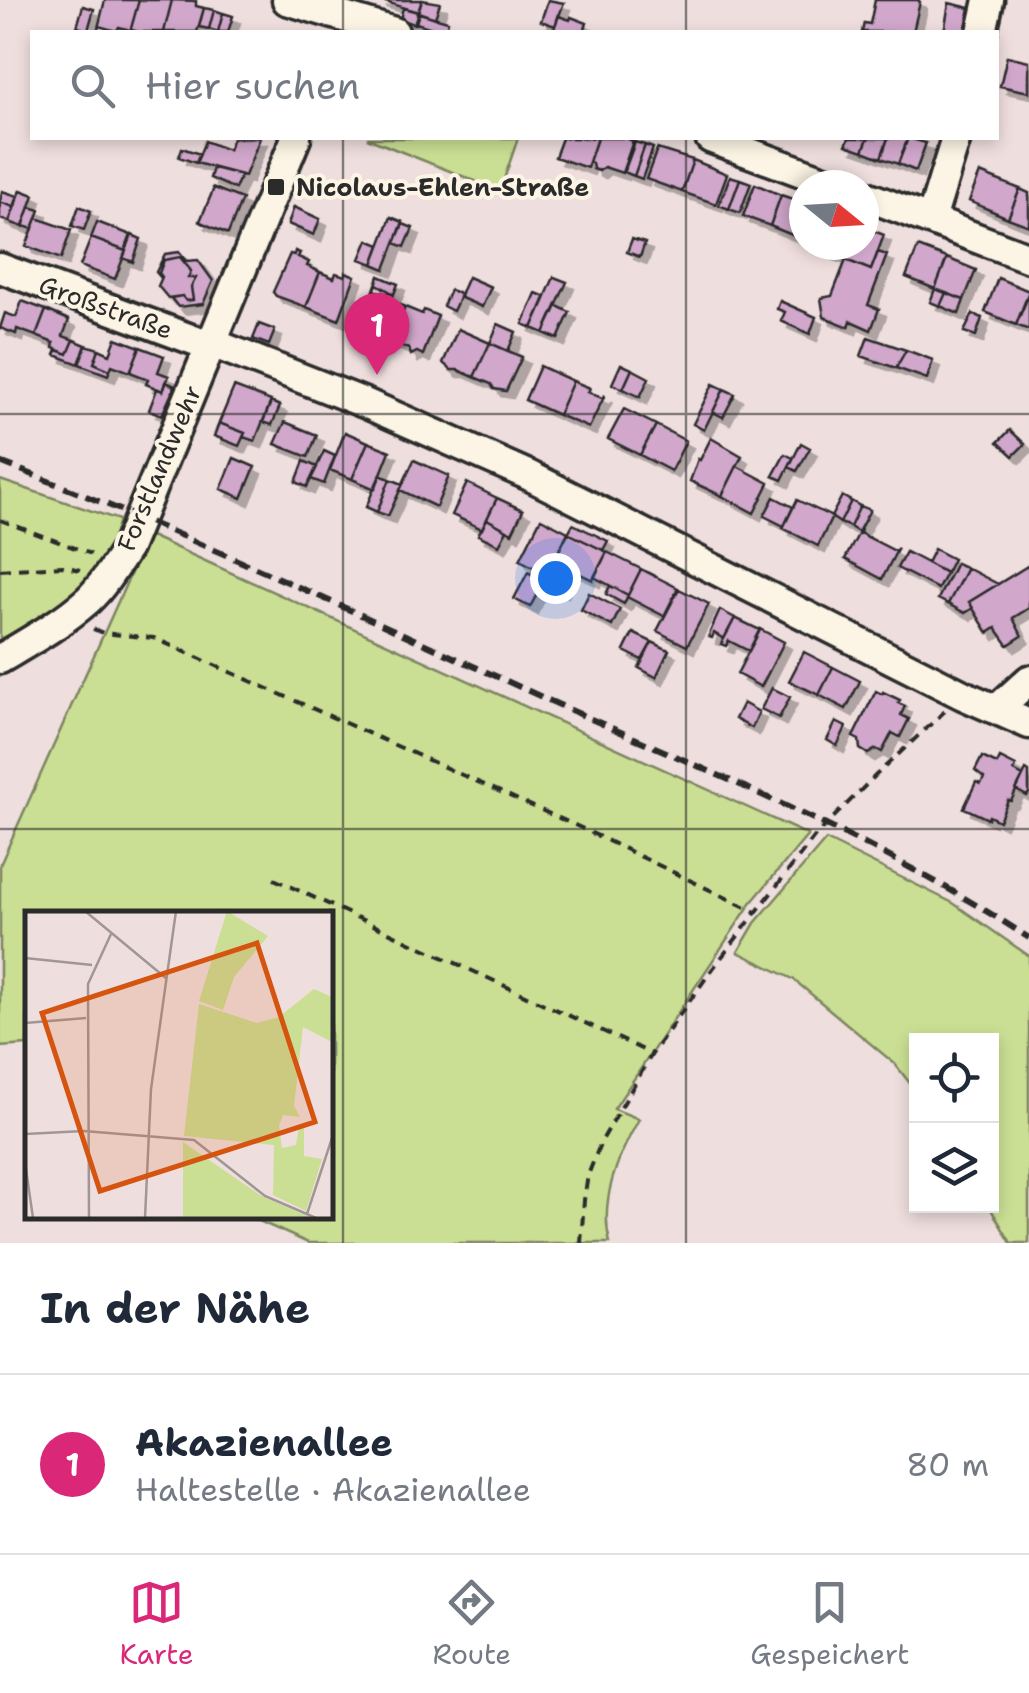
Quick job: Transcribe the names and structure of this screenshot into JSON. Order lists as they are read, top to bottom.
{
  "streets": {
    "street": ["Großstraße", "Forstlandwehr"]
  },
  "crossings": [
    ["Großstraße", "Forstlandwehr"]
  ],
  "places": {
    "transit": ["Nicolaus-Ehlen-Straße"]
  },
  "north": "right",
  "page": {
    "search": "Hier suchen",
    "pins": "1",
    "heading": "In der Nähe",
    "list": [
      {
        "mark": "1",
        "name": "Akazienallee",
        "note": "Haltestelle · Akazienallee",
        "value": "80 m"
      }
    ],
    "nav": ["Karte", "Route", "Gespeichert"]
  }
}
